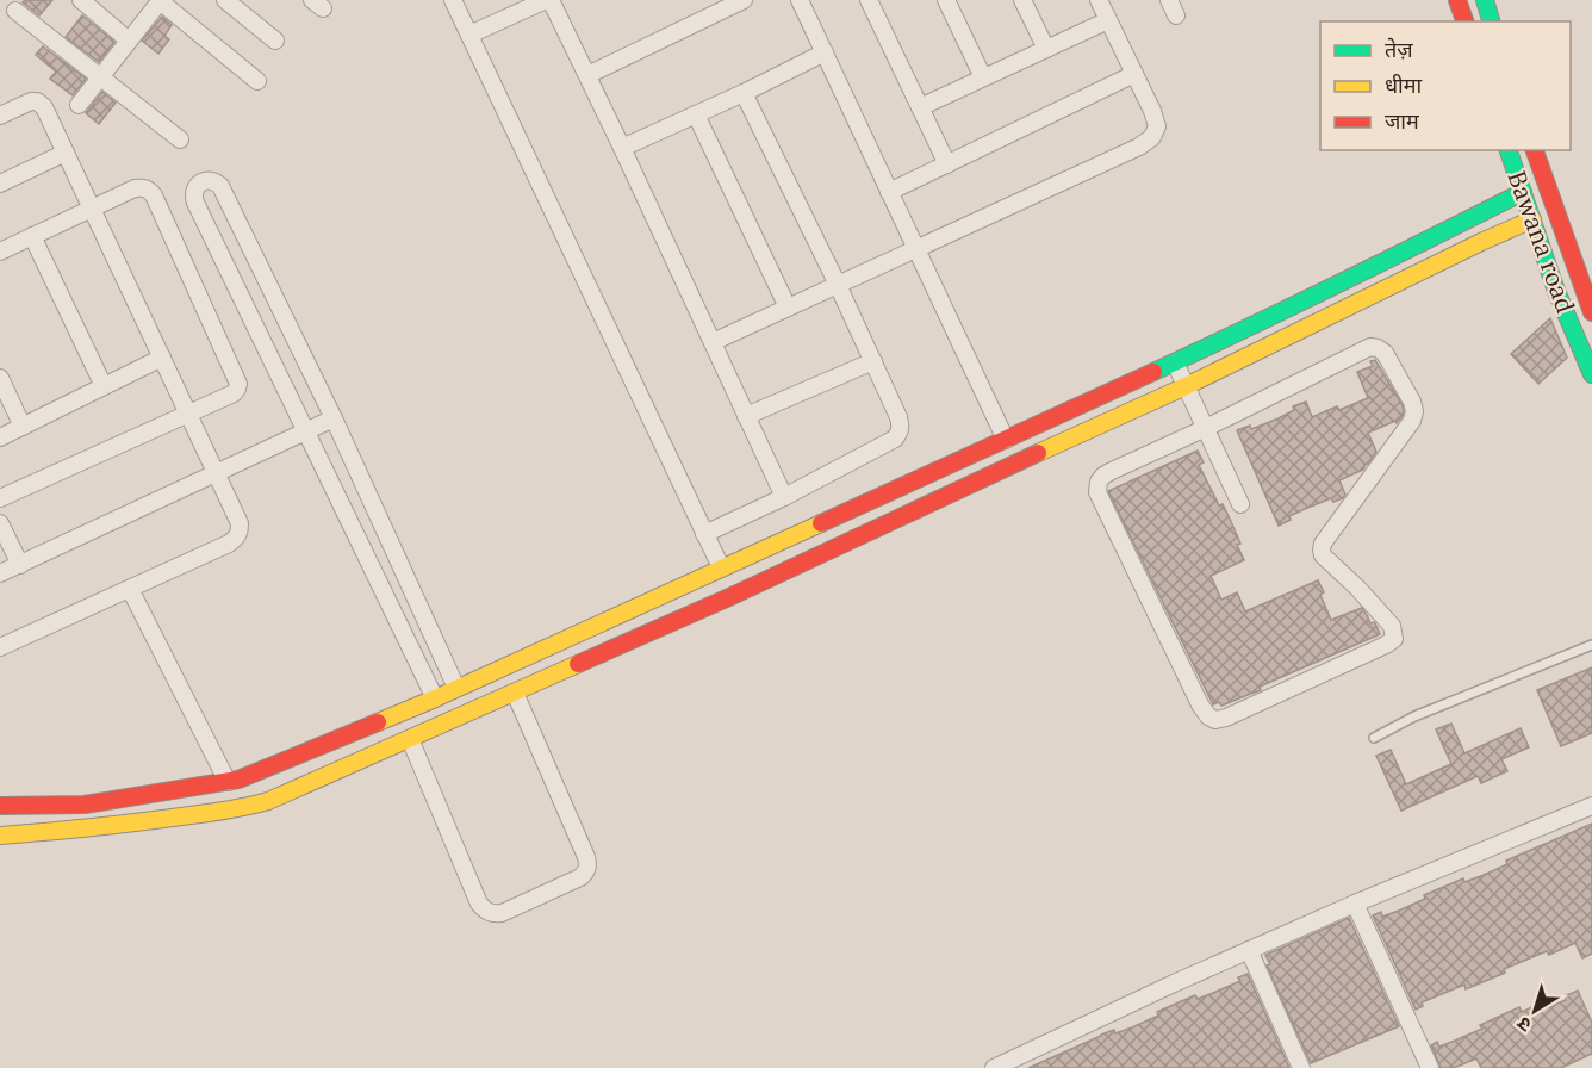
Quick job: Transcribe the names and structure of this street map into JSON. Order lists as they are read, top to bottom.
{
  "streets": {
    "street": ["Bawana road"]
  },
  "legend": ["तेज़", "धीमा", "जाम"],
  "north": "bottom left"
}
